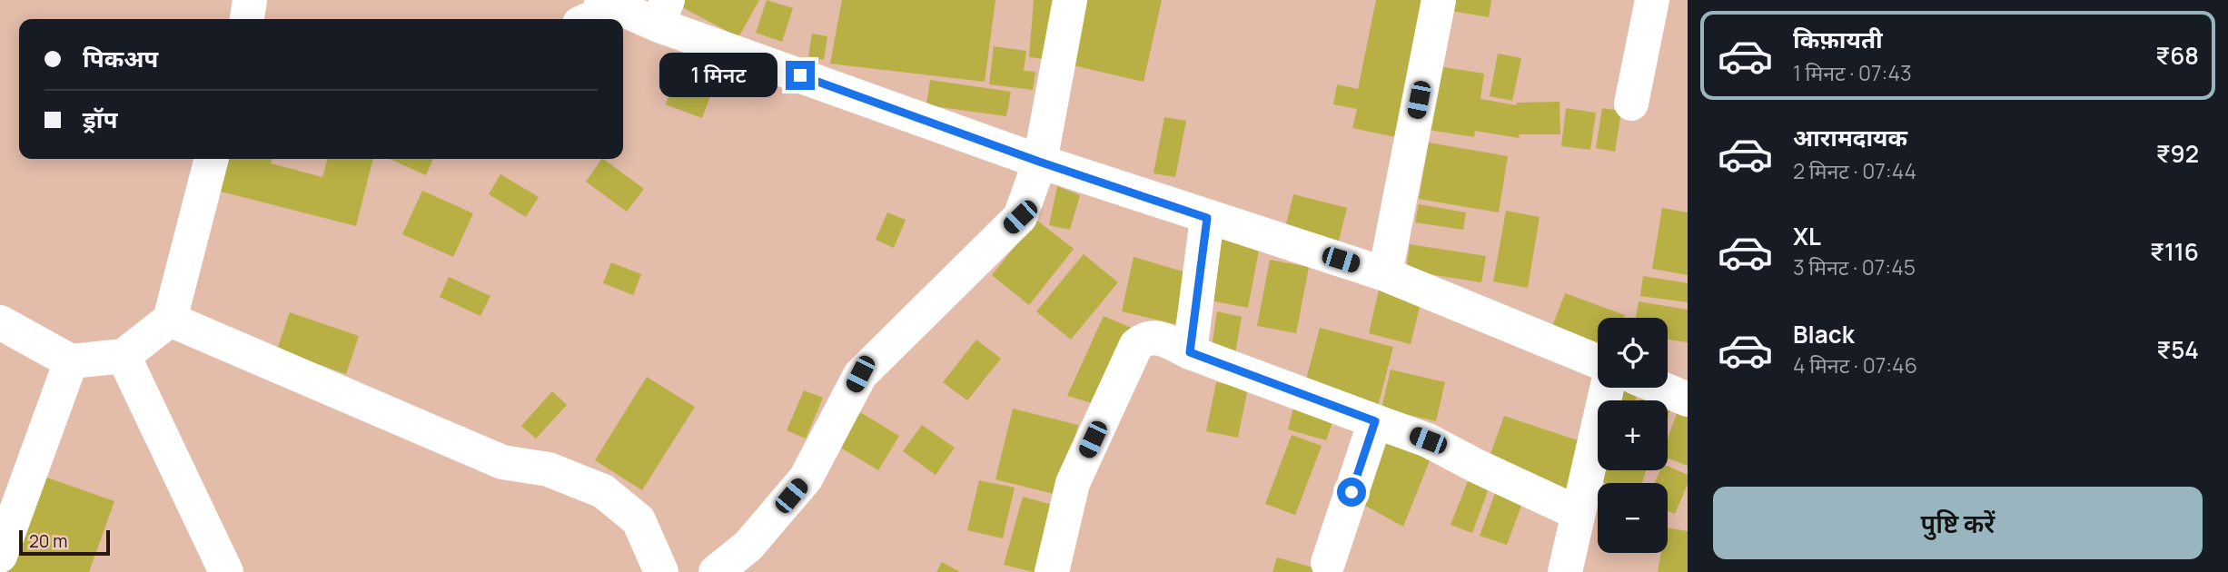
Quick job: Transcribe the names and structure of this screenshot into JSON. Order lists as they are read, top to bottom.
{
  "scale_bar": "20 m",
  "page": {
    "list": [
      {
        "name": "किफ़ायती",
        "note": "1 मिनट · 07:43",
        "value": "₹68"
      },
      {
        "name": "आरामदायक",
        "note": "2 मिनट · 07:44",
        "value": "₹92"
      },
      {
        "name": "XL",
        "note": "3 मिनट · 07:45",
        "value": "₹116"
      },
      {
        "name": "Black",
        "note": "4 मिनट · 07:46",
        "value": "₹54"
      }
    ],
    "banner": ["पिकअप", "ड्रॉप"],
    "bubble": "1 मिनट",
    "map_buttons": ["+", "−"],
    "buttons": "पुष्टि करें",
    "scale": "20 m"
  }
}
